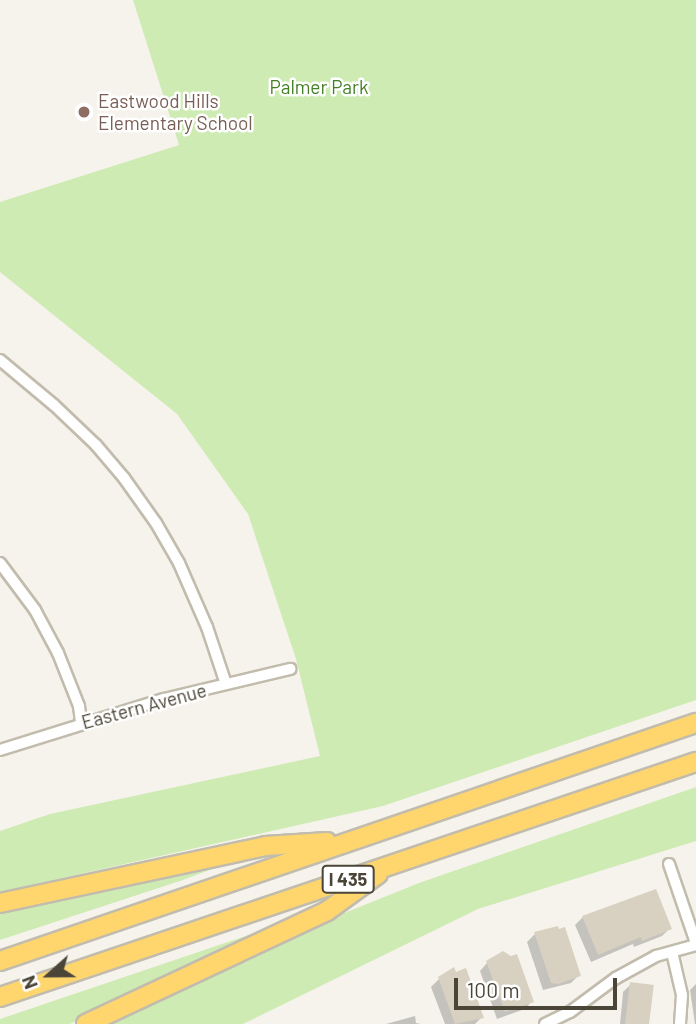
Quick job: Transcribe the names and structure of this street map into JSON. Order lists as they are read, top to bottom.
{
  "streets": {
    "highway": ["I 435"],
    "street": ["Eastern Avenue"]
  },
  "parks": ["Palmer Park"],
  "places": ["Eastwood Hills Elementary School"],
  "scale_bar": "100 m",
  "north": "left"
}
